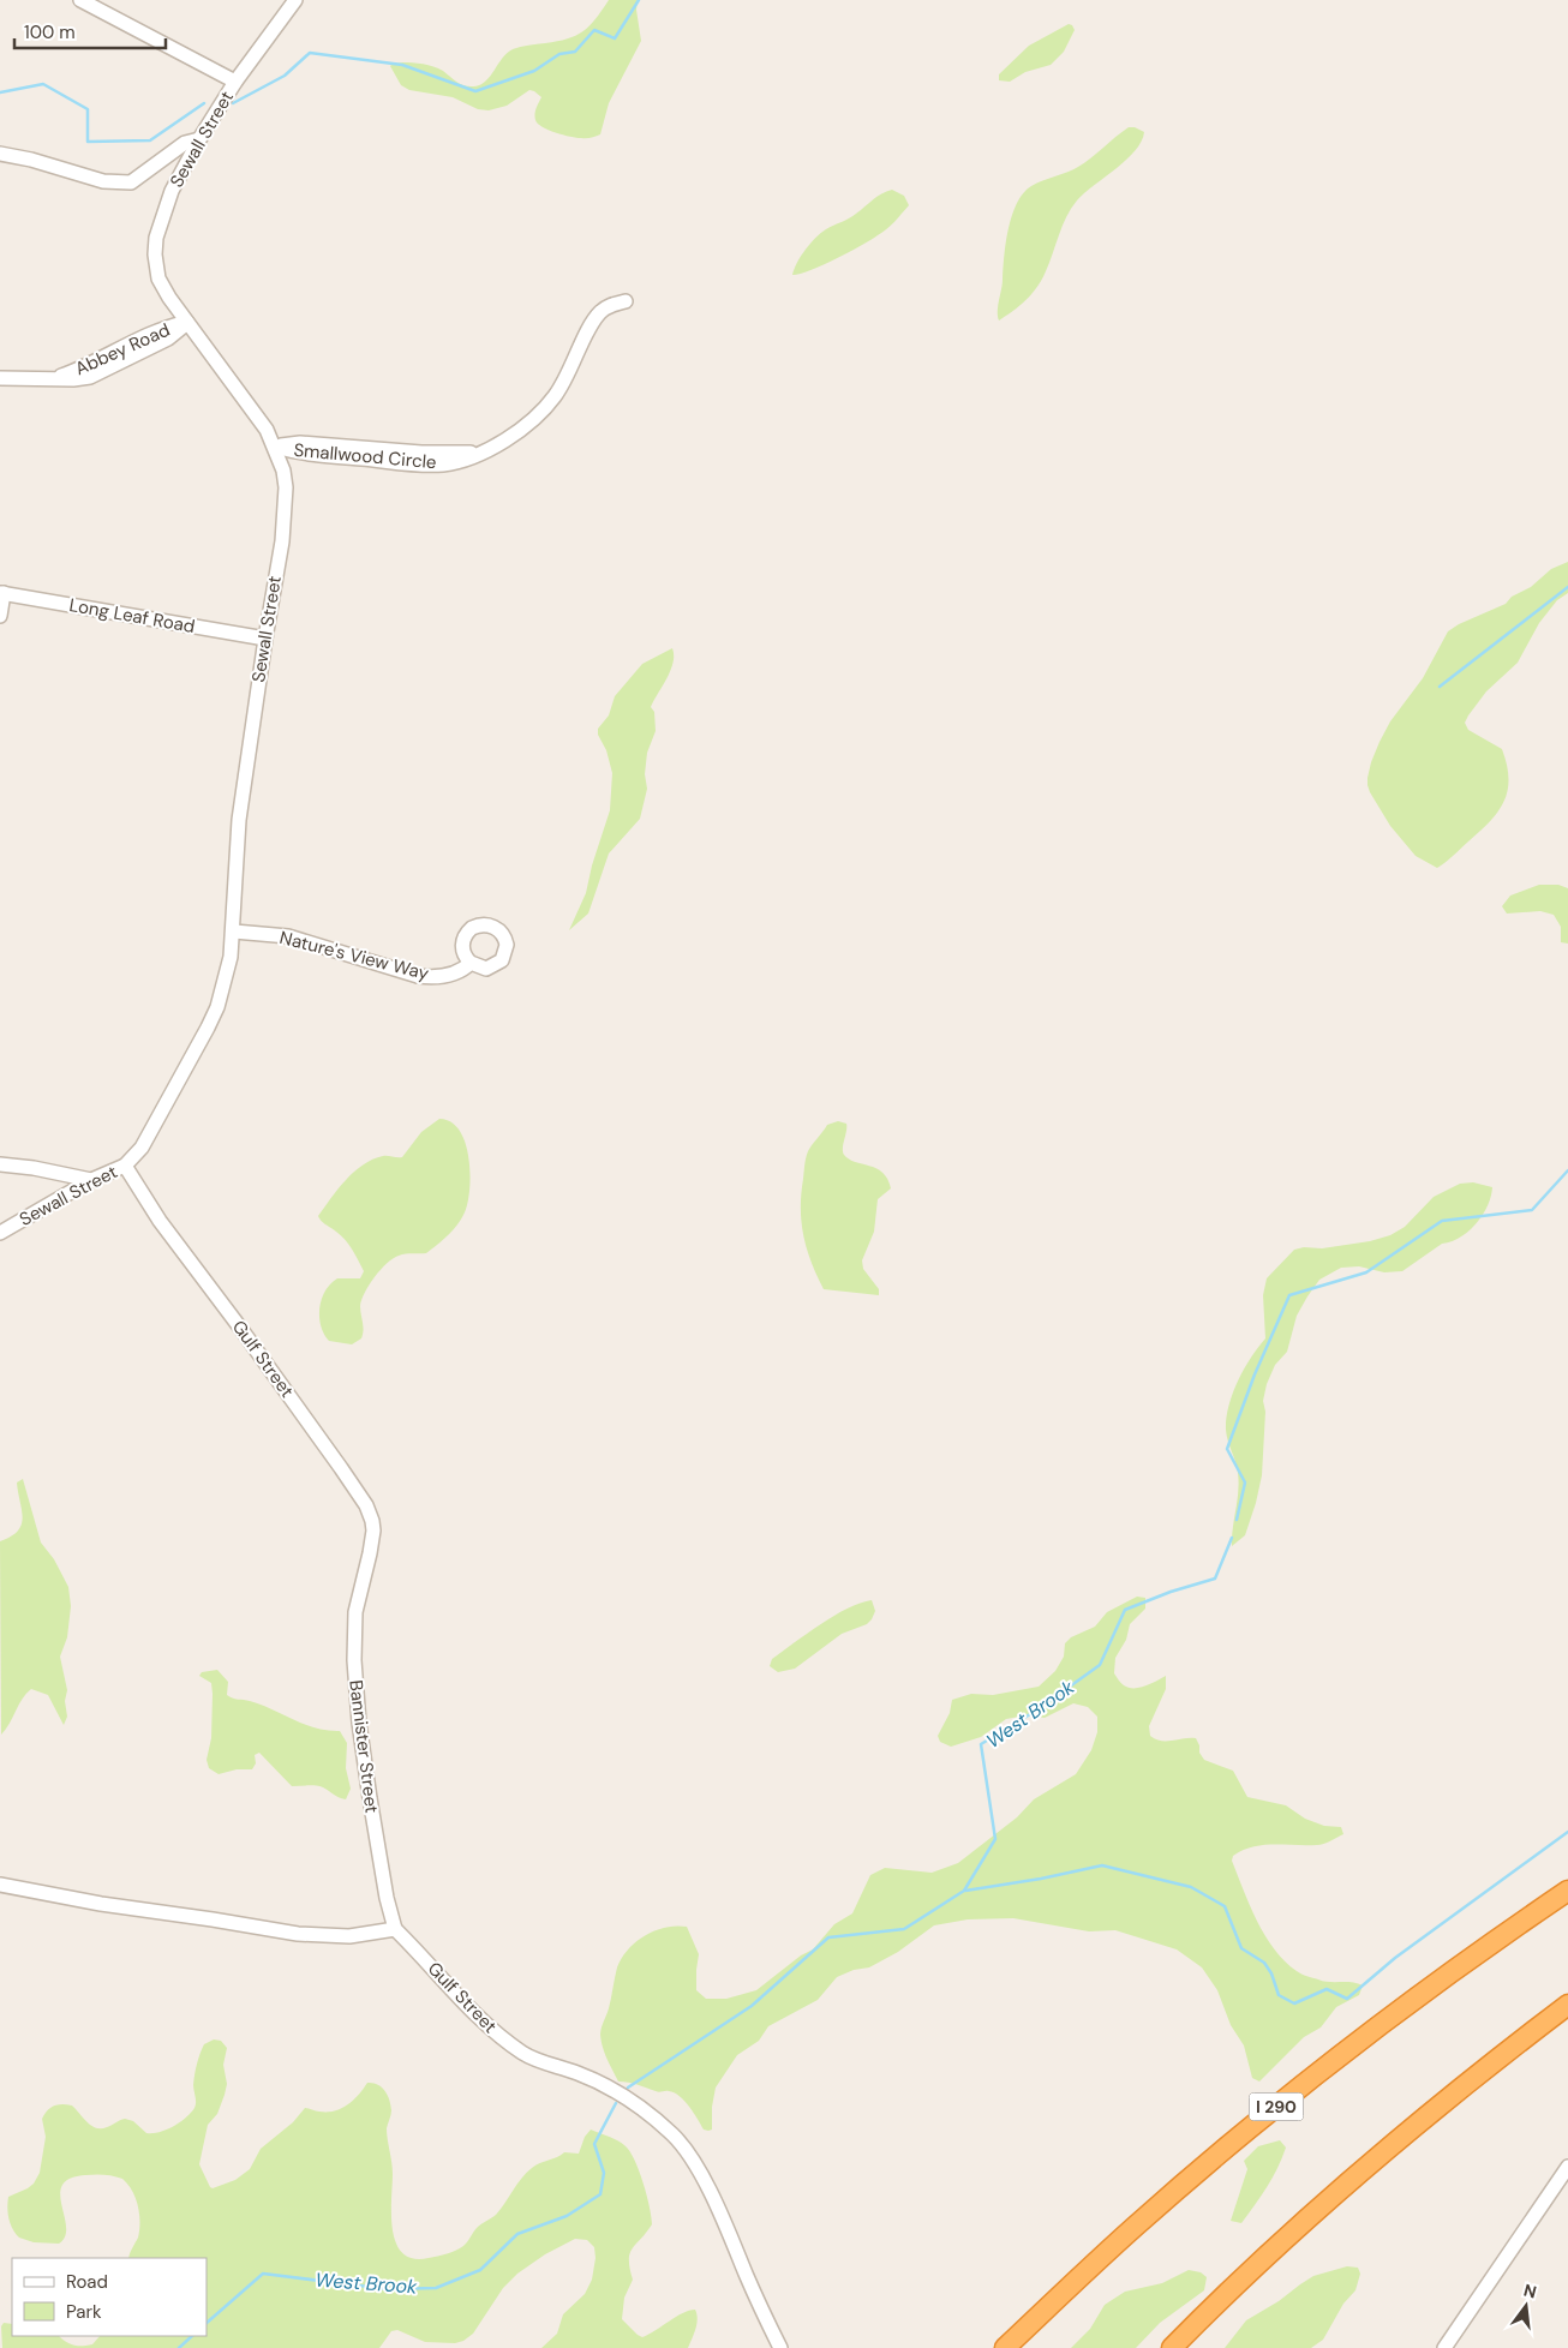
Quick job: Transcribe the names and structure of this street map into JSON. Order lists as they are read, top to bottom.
{
  "streets": {
    "highway": ["I 290"],
    "street": [
      "Sewall Street",
      "Abbey Road",
      "Smallwood Circle",
      "Long Leaf Road",
      "Nature's View Way",
      "Gulf Street",
      "Bannister Street"
    ]
  },
  "crossings": [
    ["Sewall Street", "Abbey Road"],
    ["Sewall Street", "Smallwood Circle"],
    ["Sewall Street", "Long Leaf Road"],
    ["Sewall Street", "Nature's View Way"],
    ["Sewall Street", "Gulf Street"],
    ["Gulf Street", "Bannister Street"]
  ],
  "water": ["West Brook"],
  "legend": ["Road", "Park"],
  "scale_bar": "100 m",
  "north": "top"
}
